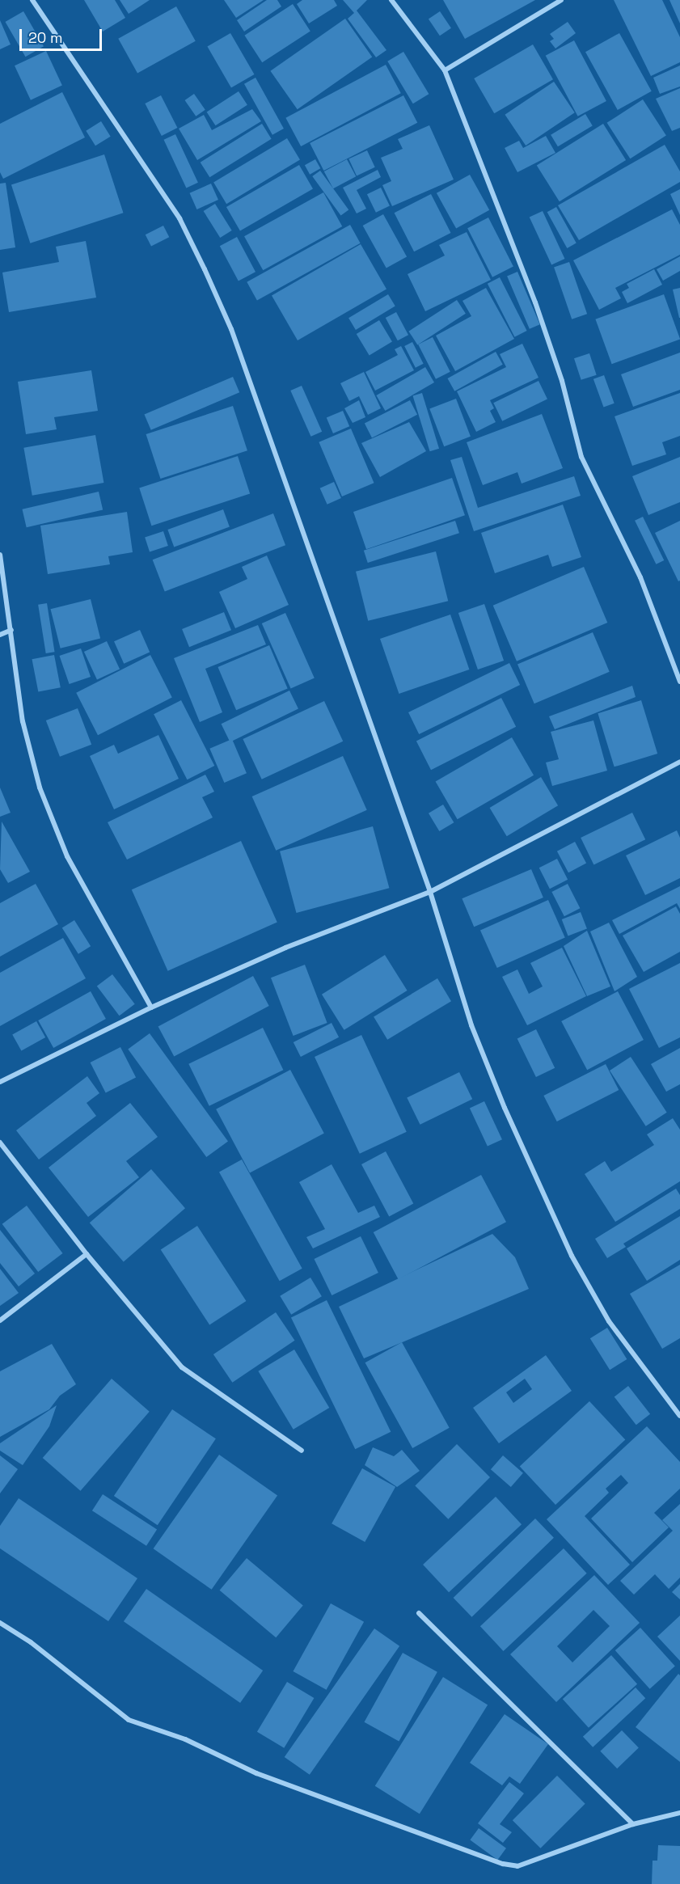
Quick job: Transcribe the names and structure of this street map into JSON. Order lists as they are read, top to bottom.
{
  "scale_bar": "20 m"
}
